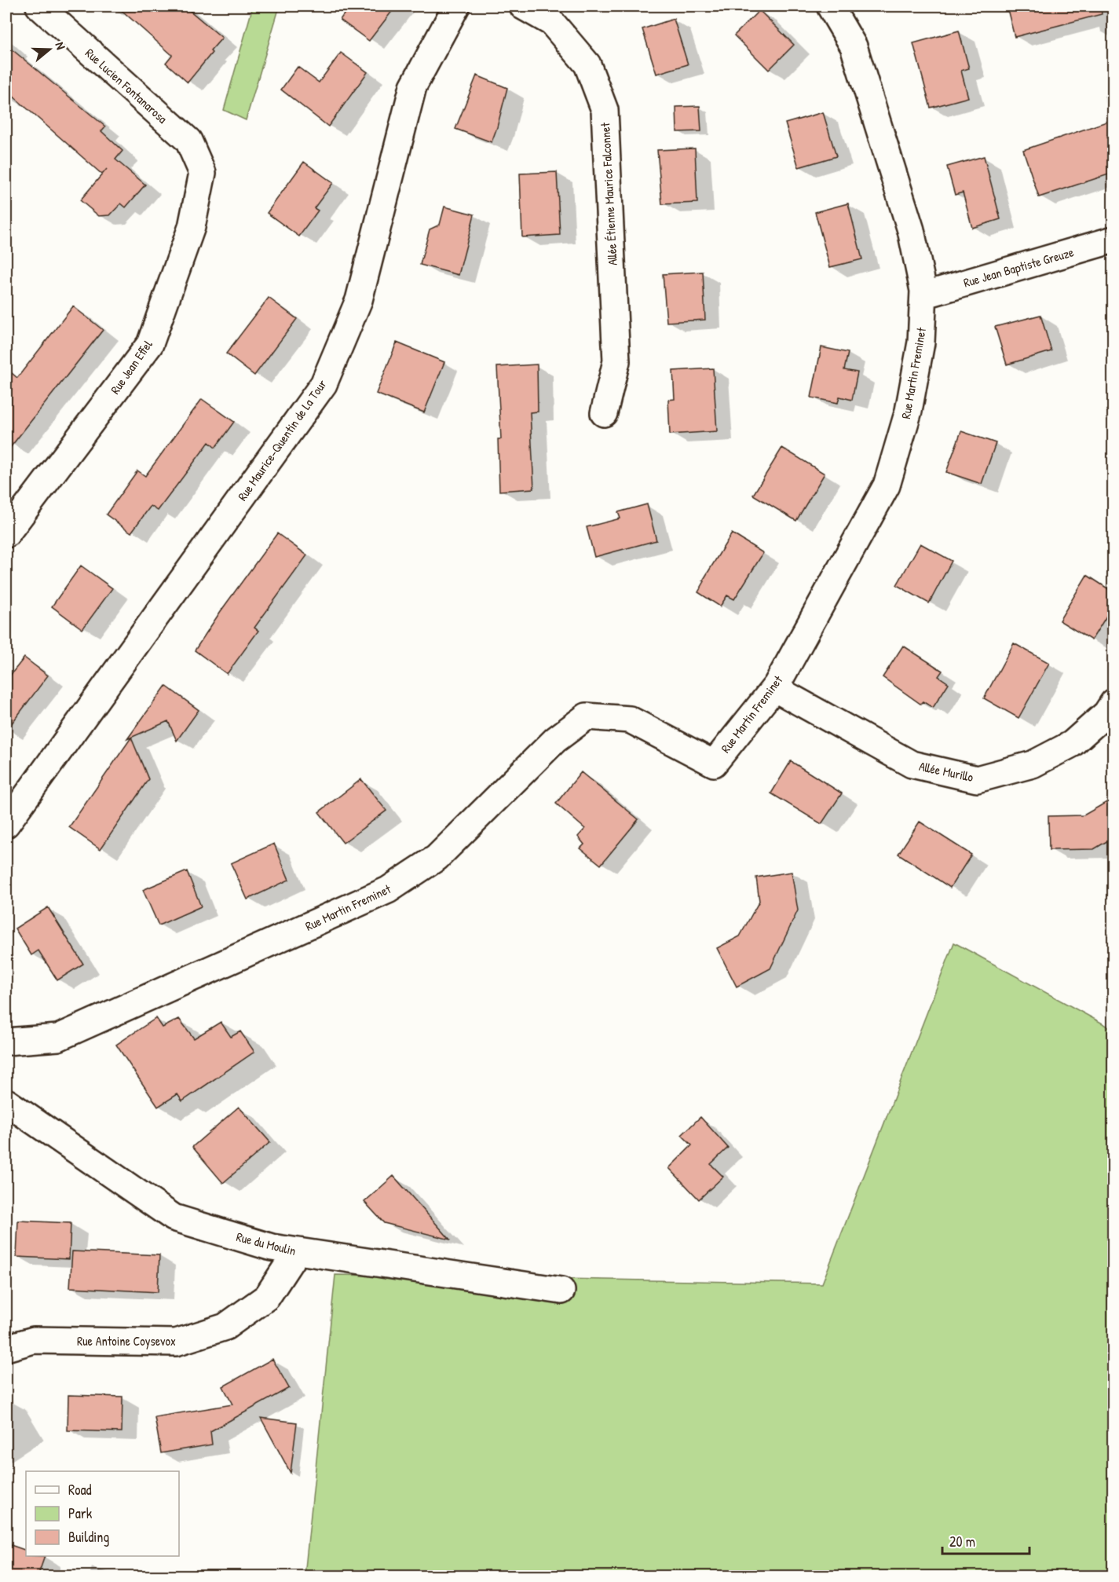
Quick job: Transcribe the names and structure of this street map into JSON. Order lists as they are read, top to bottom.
{
  "streets": {
    "street": [
      "Rue Lucien Fontanarosa",
      "Allée Étienne Maurice Falconnet",
      "Rue Jean Baptiste Greuze",
      "Rue Jean Effel",
      "Rue Martin Freminet",
      "Rue Maurice-Quentin de La Tour",
      "Allée Murillo",
      "Rue du Moulin",
      "Rue Antoine Coysevox"
    ]
  },
  "crossings": [
    ["Rue Lucien Fontanarosa", "Rue Jean Effel"],
    ["Rue Jean Baptiste Greuze", "Rue Martin Freminet"],
    ["Rue Martin Freminet", "Allée Murillo"],
    ["Rue du Moulin", "Rue Antoine Coysevox"]
  ],
  "legend": ["Road", "Park", "Building"],
  "scale_bar": "20 m",
  "north": "right"
}
